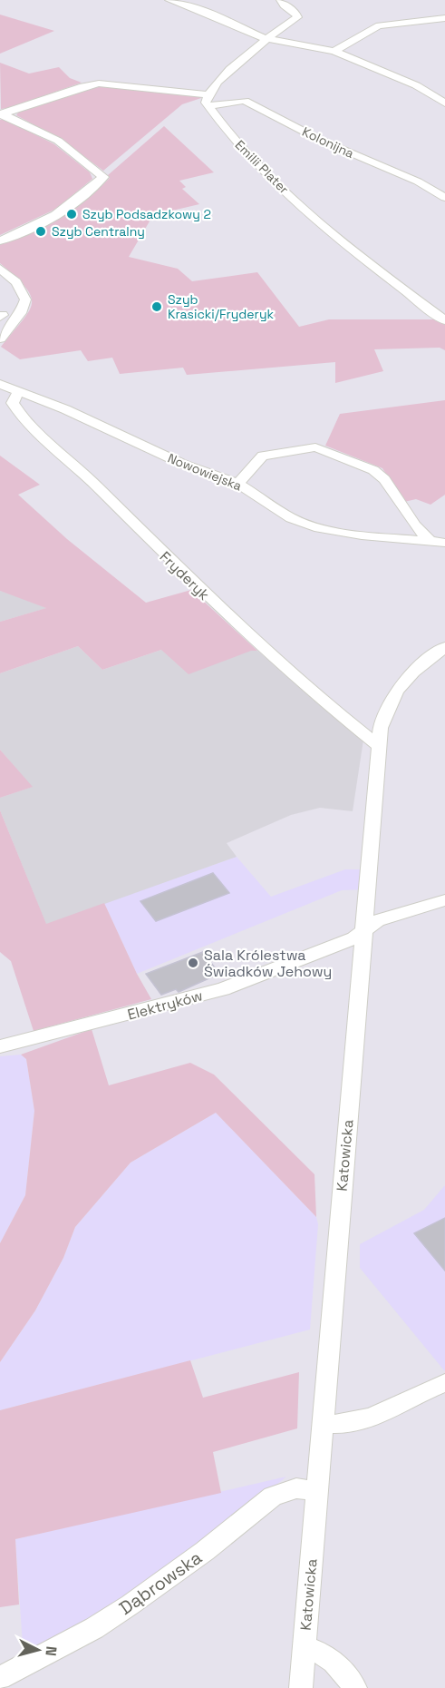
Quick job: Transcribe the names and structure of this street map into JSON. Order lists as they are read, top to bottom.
{
  "streets": {
    "street": [
      "Kolonijna",
      "Emilii Plater",
      "Nowowiejska",
      "Fryderyk",
      "Elektryków",
      "Katowicka",
      "Dąbrowska"
    ]
  },
  "crossings": [
    ["Kolonijna", "Emilii Plater"],
    ["Nowowiejska", "Fryderyk"],
    ["Fryderyk", "Katowicka"],
    ["Elektryków", "Katowicka"],
    ["Katowicka", "Dąbrowska"]
  ],
  "places": [
    "Szyb Podsadzkowy 2",
    "Szyb Centralny",
    "Szyb Krasicki/Fryderyk",
    "Sala Królestwa Świadków Jehowy"
  ],
  "north": "right"
}
